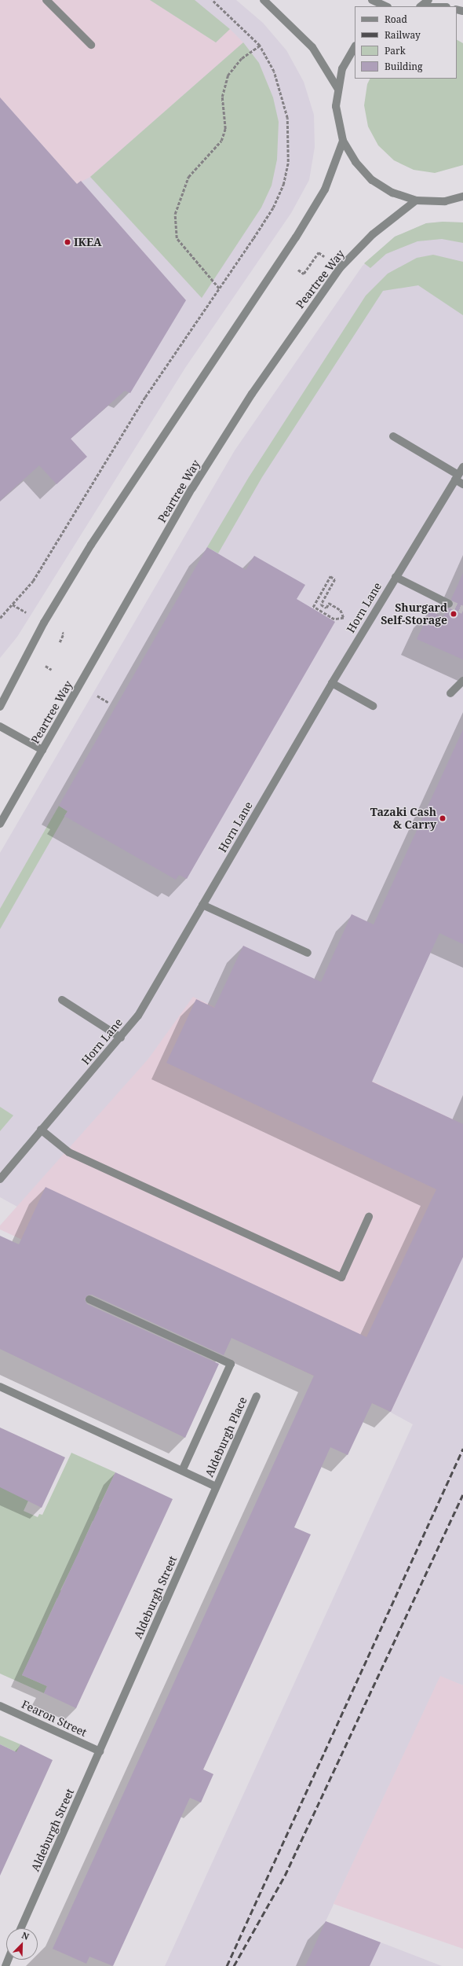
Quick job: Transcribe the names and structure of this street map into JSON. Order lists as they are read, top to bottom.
{
  "streets": {
    "street": [
      "Peartree Way",
      "Horn Lane",
      "Aldeburgh Place",
      "Aldeburgh Street",
      "Fearon Street"
    ]
  },
  "crossings": [
    ["Aldeburgh Place", "Aldeburgh Street"],
    ["Aldeburgh Street", "Fearon Street"]
  ],
  "places": ["IKEA", "Shurgard Self-Storage", "Tazaki Cash & Carry"],
  "legend": [
    "Road",
    "Railway",
    "Park",
    "Building"
  ],
  "north": "top right"
}
